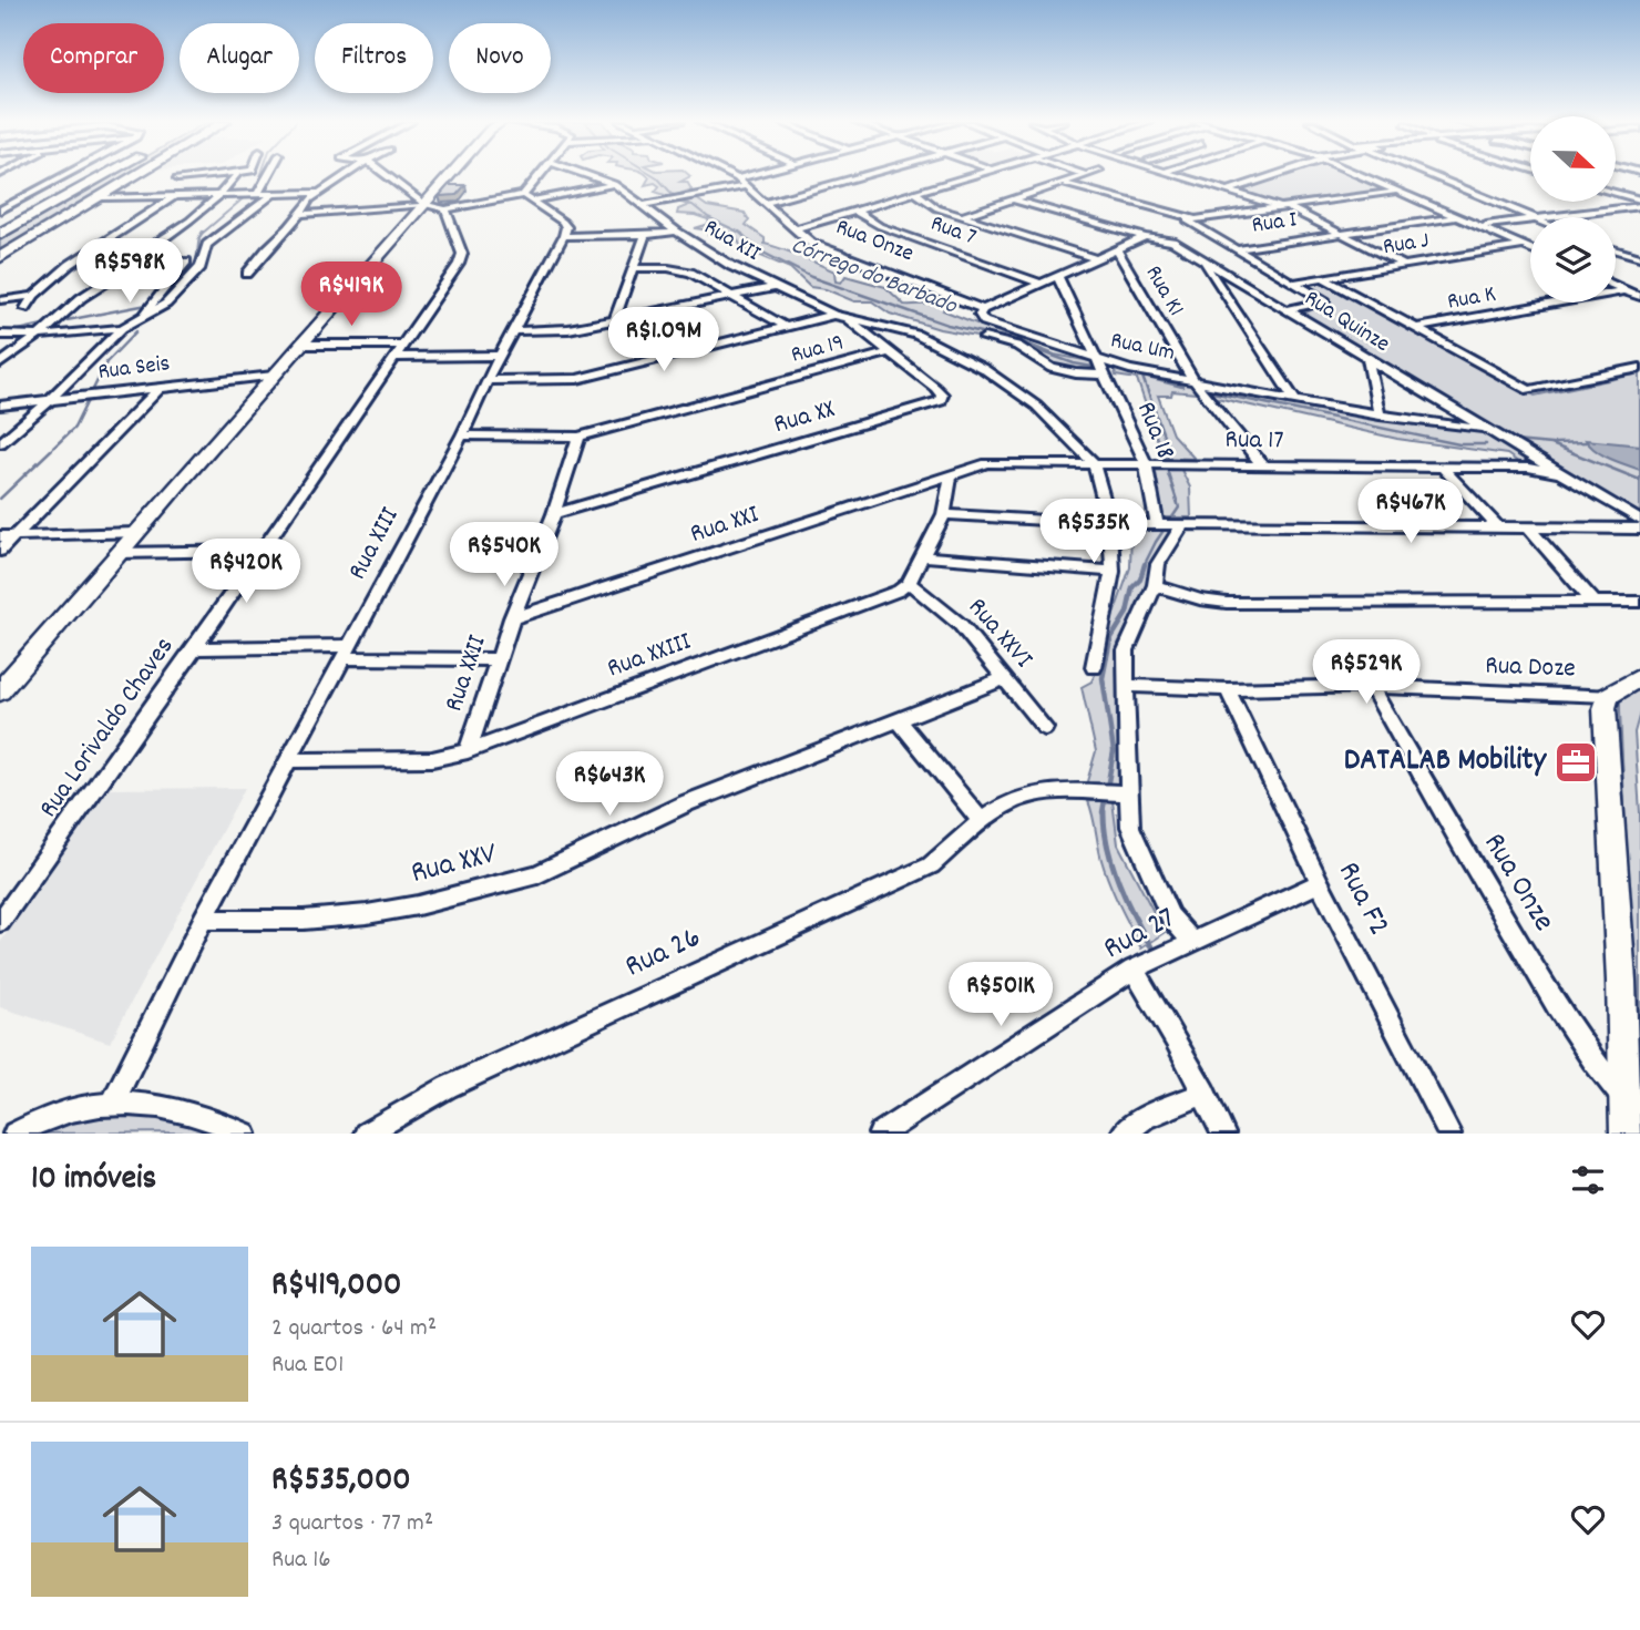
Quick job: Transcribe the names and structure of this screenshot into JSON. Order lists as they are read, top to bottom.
{
  "streets": {
    "street": [
      "Rua I",
      "Rua 7",
      "Rua XII",
      "Rua Onze",
      "Rua J",
      "Rua K1",
      "Rua K",
      "Rua Quinze",
      "Rua Um",
      "Rua 19",
      "Rua Seis",
      "Rua XX",
      "Rua 18",
      "Rua 17",
      "Rua XXI",
      "Rua XIII",
      "Rua XXVI",
      "Rua XXIII",
      "Rua Doze",
      "Rua XXII",
      "Rua Lorivaldo Chaves",
      "Rua XXV",
      "Rua F2",
      "Rua 27",
      "Rua 26"
    ]
  },
  "crossings": [
    ["Rua XII", "Rua XX"],
    ["Rua XII", "Rua 17"],
    ["Rua Onze", "Rua Um"],
    ["Rua Onze", "Rua Doze"],
    ["Rua K1", "Rua Um"],
    ["Rua K1", "Rua 17"],
    ["Rua Quinze", "Rua Um"],
    ["Rua Quinze", "Rua 17"],
    ["Rua Um", "Rua 18"],
    ["Rua 19", "Rua XX"],
    ["Rua 19", "Rua XIII"],
    ["Rua 19", "Rua XXII"],
    ["Rua XX", "Rua XXII"],
    ["Rua 18", "Rua 17"],
    ["Rua 17", "Rua XXI"],
    ["Rua XXI", "Rua XXII"],
    ["Rua XIII", "Rua XXIII"],
    ["Rua XIII", "Rua XXV"],
    ["Rua XXVI", "Rua XXIII"],
    ["Rua XXVI", "Rua XXV"],
    ["Rua XXIII", "Rua XXII"],
    ["Rua Doze", "Rua F2"],
    ["Rua F2", "Rua 27"]
  ],
  "water": ["Córrego do Barbado"],
  "places": {
    "office": ["DATALAB Mobility"]
  },
  "north": "right",
  "page": {
    "chip": [
      "Comprar",
      "Alugar",
      "Filtros",
      "Novo"
    ],
    "price": [
      "R$598K",
      "R$419K",
      "R$1.09M",
      "R$467K",
      "R$535K",
      "R$540K",
      "R$420K",
      "R$529K",
      "R$643K",
      "R$501K"
    ],
    "heading": "10 imóveis",
    "list": [
      {
        "name": "R$419,000",
        "note": "2 quartos · 64 m² · Rua E01"
      },
      {
        "name": "R$535,000",
        "note": "3 quartos · 77 m² · Rua 16"
      }
    ]
  }
}
